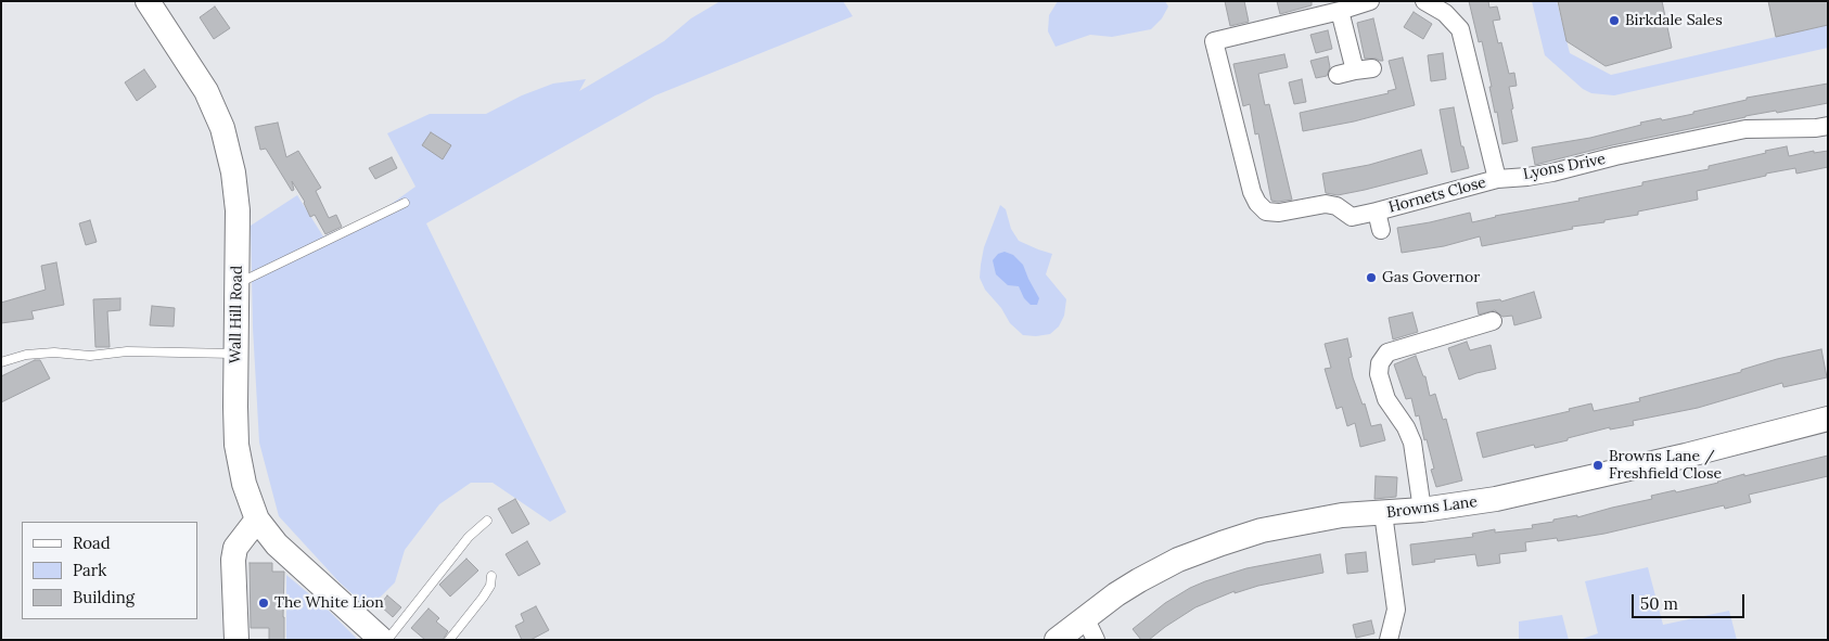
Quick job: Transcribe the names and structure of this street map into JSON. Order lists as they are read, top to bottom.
{
  "streets": {
    "street": [
      "Lyons Drive",
      "Hornets Close",
      "Wall Hill Road",
      "Browns Lane"
    ]
  },
  "crossings": [
    ["Lyons Drive", "Hornets Close"]
  ],
  "places": [
    "Birkdale Sales",
    "Gas Governor",
    "Browns Lane / Freshfield Close",
    "The White Lion"
  ],
  "legend": ["Road", "Park", "Building"],
  "scale_bar": "50 m"
}
